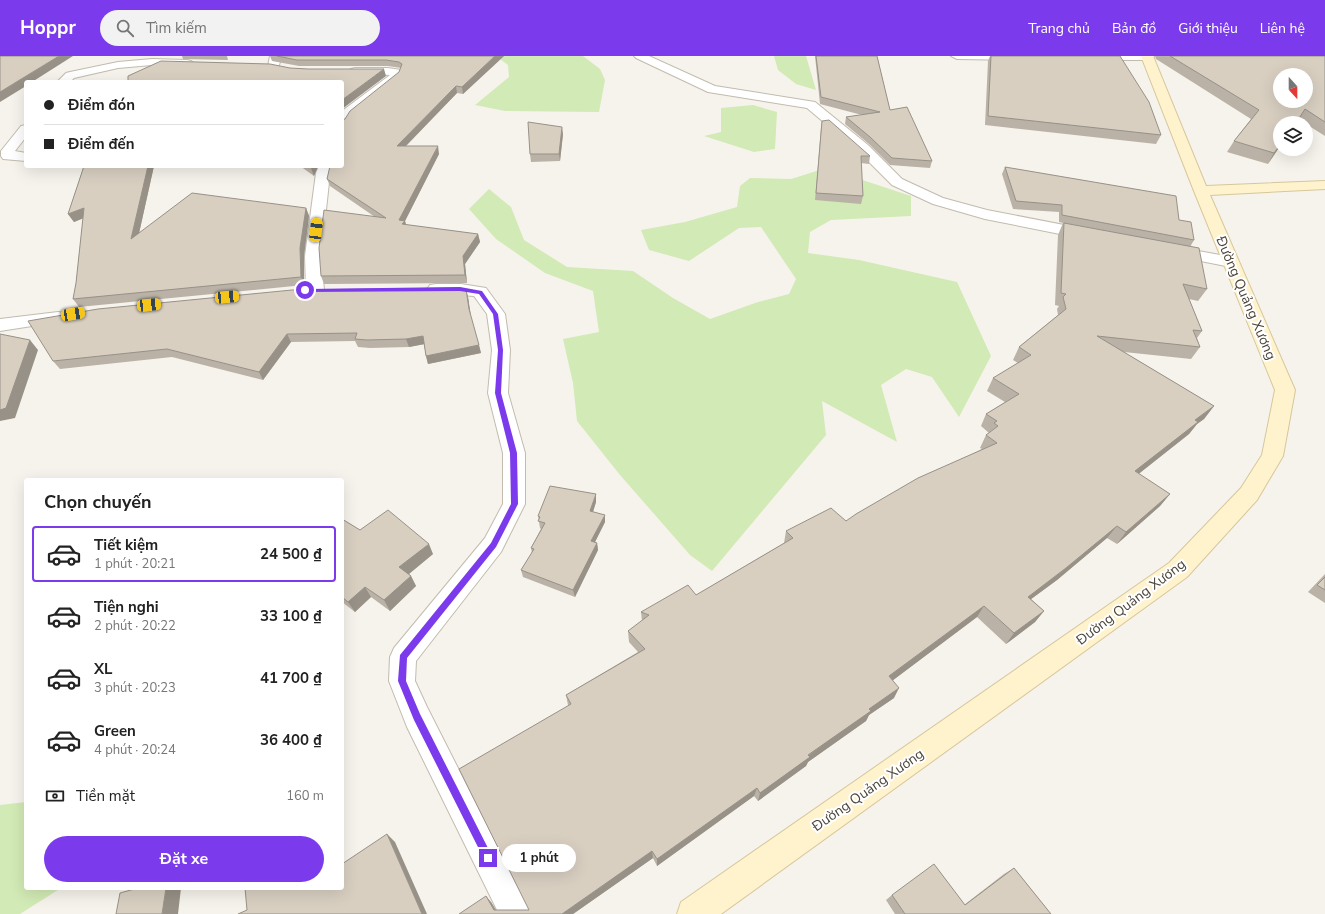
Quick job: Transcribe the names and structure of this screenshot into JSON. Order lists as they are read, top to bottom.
{
  "streets": {
    "street": ["Đường Quảng Xương"]
  },
  "north": "bottom",
  "page": {
    "header": "Hoppr",
    "search": "Tìm kiếm",
    "nav": [
      "Trang chủ",
      "Bản đồ",
      "Giới thiệu",
      "Liên hệ"
    ],
    "banner": ["Điểm đón", "Điểm đến"],
    "heading": "Chọn chuyến",
    "list": [
      {
        "name": "Tiết kiệm",
        "note": "1 phút · 20:21",
        "value": "24 500 ₫"
      },
      {
        "name": "Tiện nghi",
        "note": "2 phút · 20:22",
        "value": "33 100 ₫"
      },
      {
        "name": "XL",
        "note": "3 phút · 20:23",
        "value": "41 700 ₫"
      },
      {
        "name": "Green",
        "note": "4 phút · 20:24",
        "value": "36 400 ₫"
      }
    ],
    "pay": ["Tiền mặt", "160 m"],
    "buttons": "Đặt xe",
    "bubble": "1 phút"
  }
}
